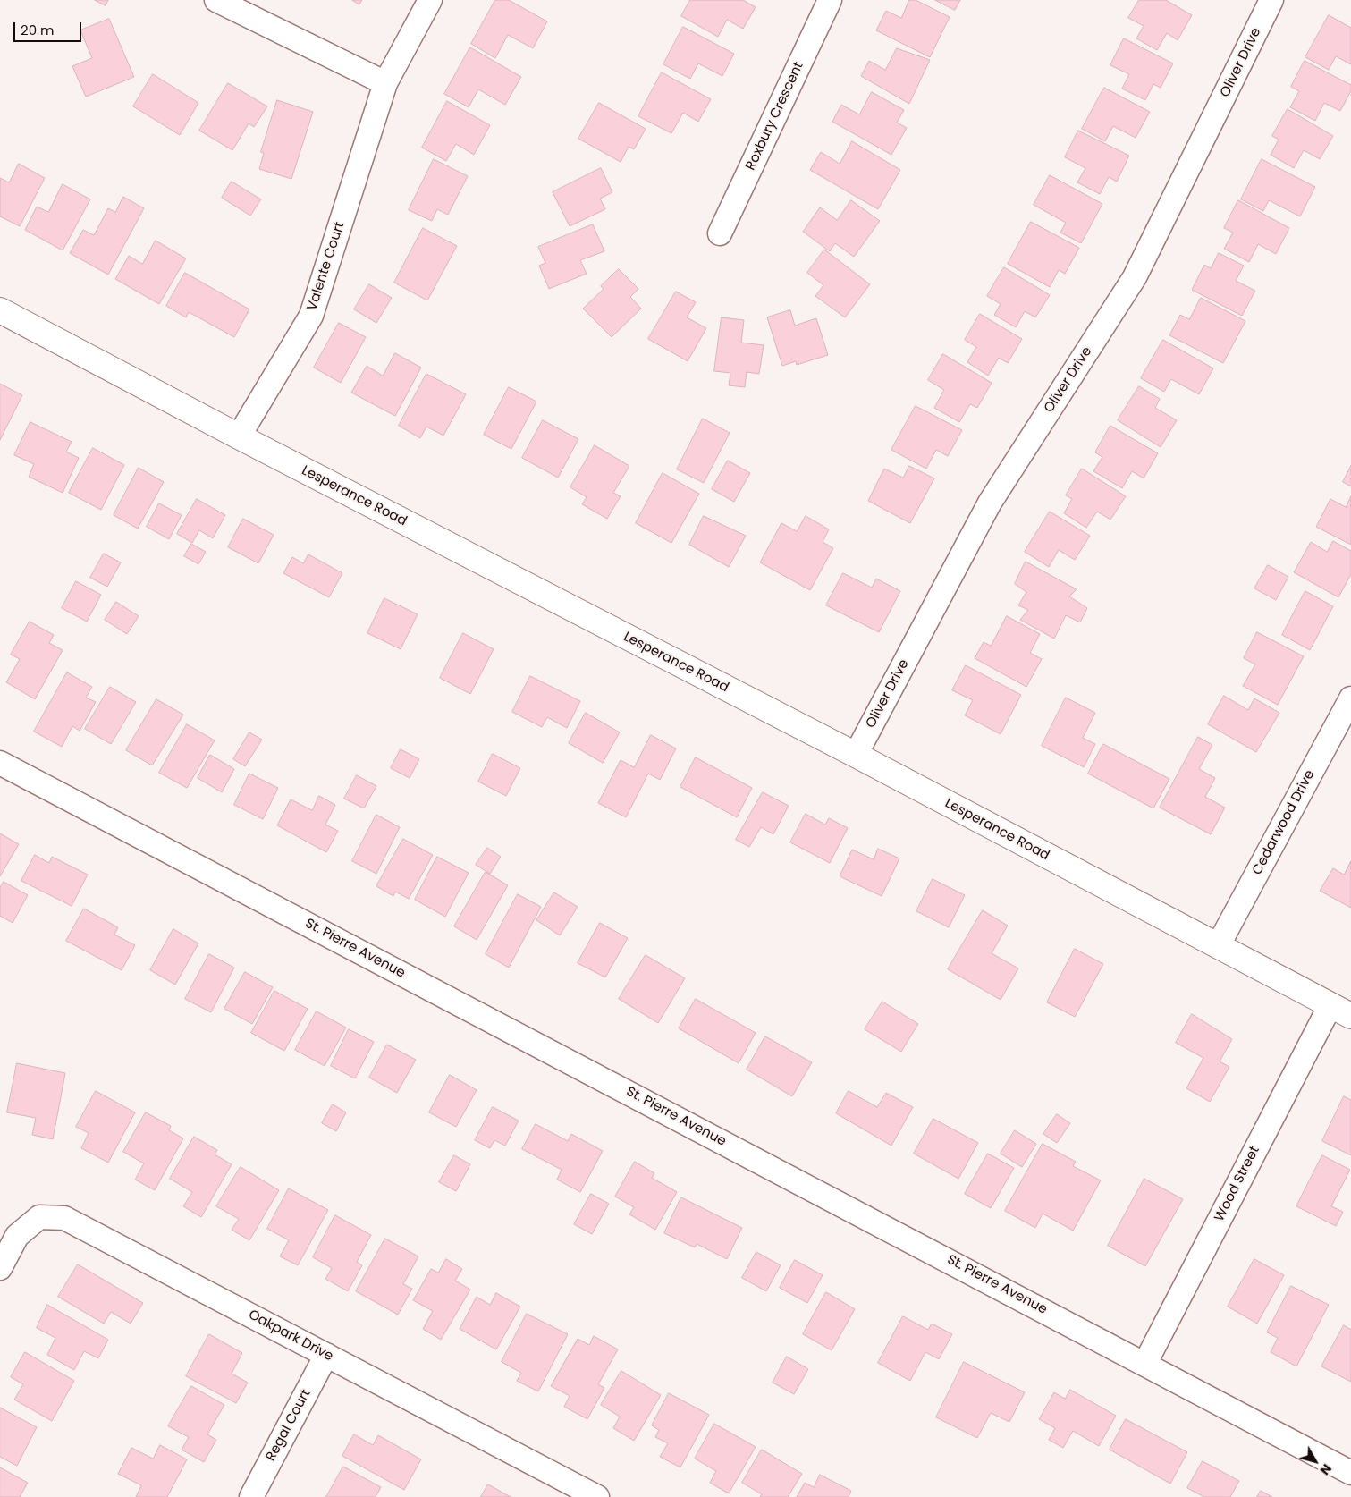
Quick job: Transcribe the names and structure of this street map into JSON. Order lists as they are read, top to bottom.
{
  "streets": {
    "main road": ["Lesperance Road"],
    "street": [
      "Oliver Drive",
      "Roxbury Crescent",
      "Valente Court",
      "Cedarwood Drive",
      "St. Pierre Avenue",
      "Wood Street",
      "Oakpark Drive",
      "Regal Court"
    ]
  },
  "crossings": [
    ["Oliver Drive", "Lesperance Road"],
    ["Valente Court", "Lesperance Road"],
    ["Lesperance Road", "Cedarwood Drive"],
    ["Lesperance Road", "Wood Street"],
    ["St. Pierre Avenue", "Wood Street"],
    ["Oakpark Drive", "Regal Court"]
  ],
  "scale_bar": "20 m",
  "north": "bottom right"
}
